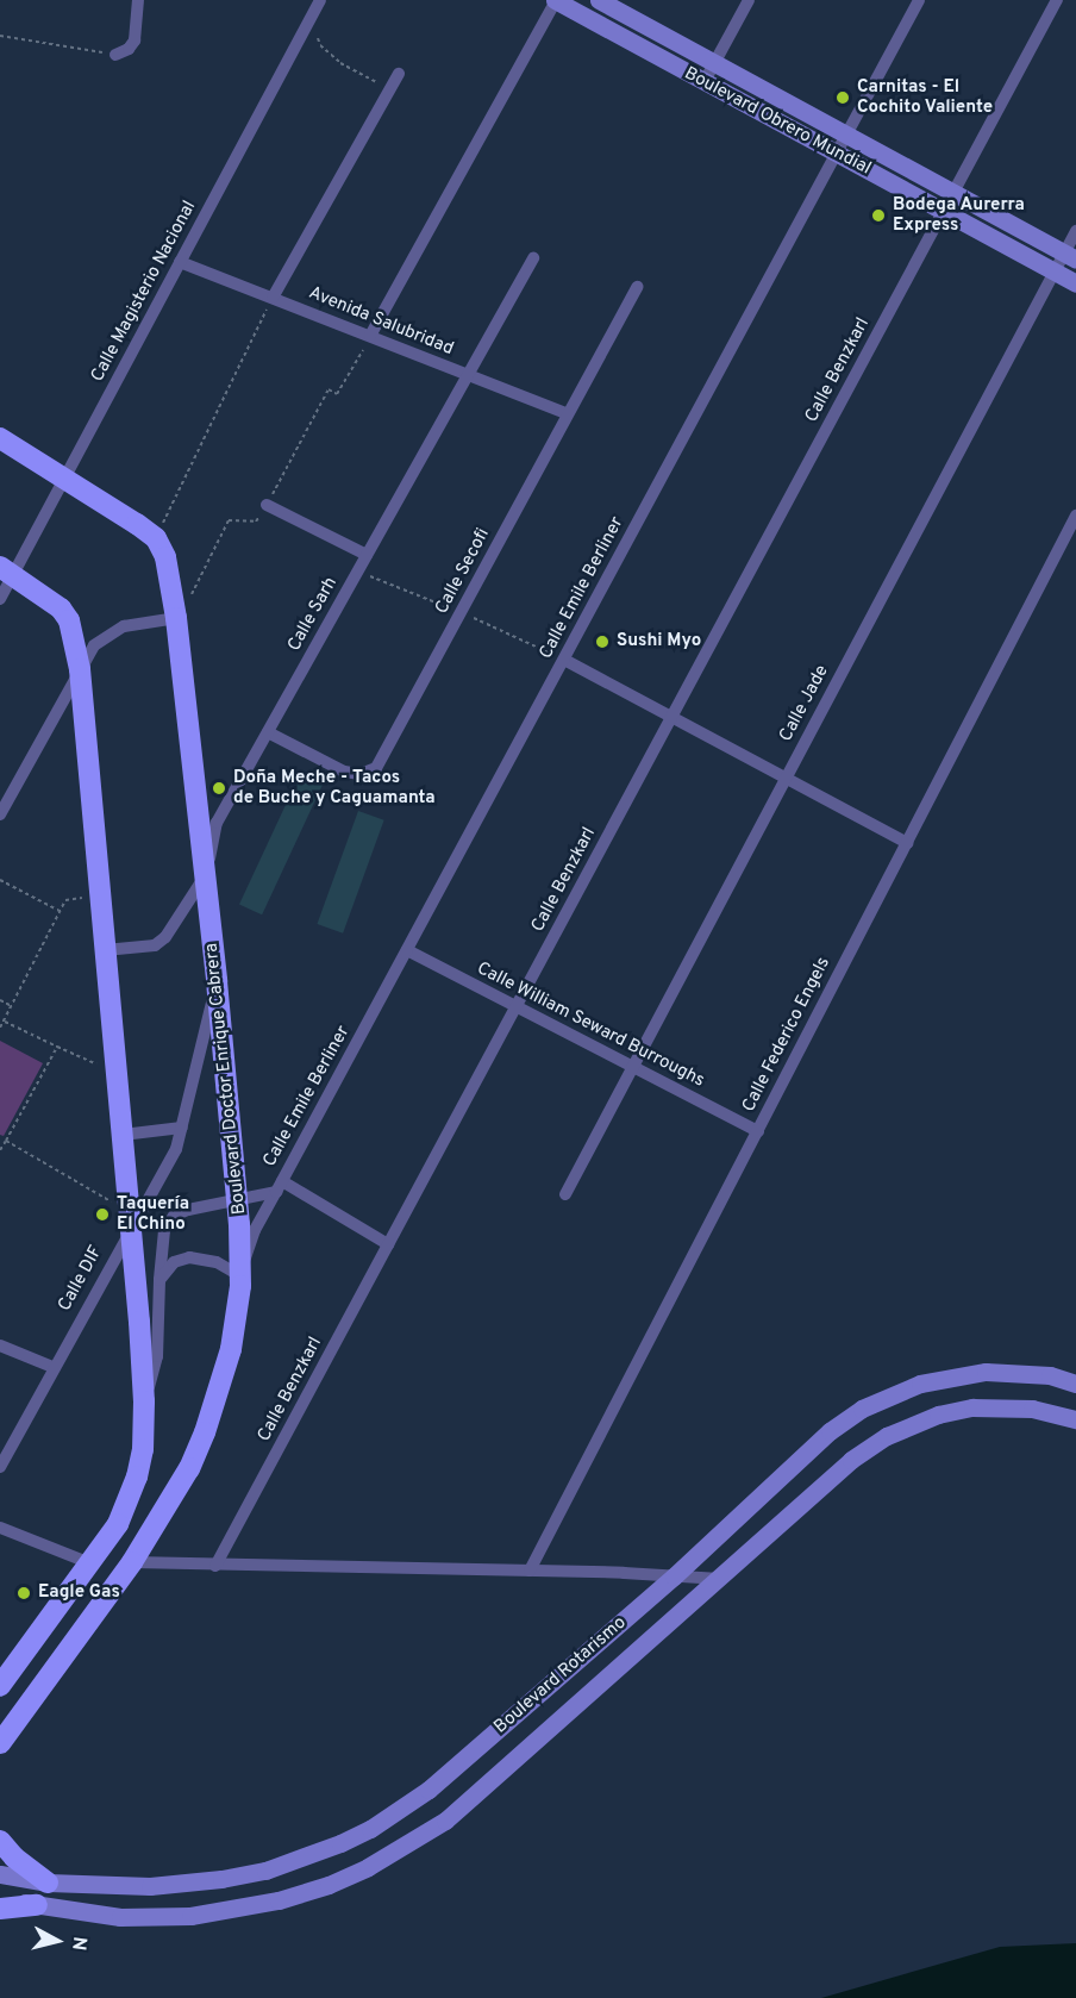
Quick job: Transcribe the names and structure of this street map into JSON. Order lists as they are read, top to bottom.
{
  "streets": {
    "main road": ["Boulevard Doctor Enrique Cabrera"],
    "street": [
      "Boulevard Obrero Mundial",
      "Calle Magisterio Nacional",
      "Avenida Salubridad",
      "Calle Benzkarl",
      "Calle Secofi",
      "Calle Emile Berliner",
      "Calle Sarh",
      "Calle Jade",
      "Calle William Seward Burroughs",
      "Calle Federico Engels",
      "Calle DIF",
      "Boulevard Rotarismo"
    ]
  },
  "crossings": [
    ["Boulevard Obrero Mundial", "Calle Benzkarl"],
    ["Boulevard Obrero Mundial", "Calle Emile Berliner"],
    ["Boulevard Obrero Mundial", "Calle Jade"],
    ["Calle Magisterio Nacional", "Avenida Salubridad"],
    ["Avenida Salubridad", "Calle Secofi"],
    ["Avenida Salubridad", "Calle Sarh"],
    ["Calle Benzkarl", "Calle William Seward Burroughs"],
    ["Calle Secofi", "Calle Sarh"],
    ["Calle Emile Berliner", "Calle William Seward Burroughs"],
    ["Calle Emile Berliner", "Boulevard Doctor Enrique Cabrera"],
    ["Calle Sarh", "Boulevard Doctor Enrique Cabrera"],
    ["Calle Jade", "Calle William Seward Burroughs"],
    ["Calle William Seward Burroughs", "Calle Federico Engels"],
    ["Boulevard Doctor Enrique Cabrera", "Calle DIF"]
  ],
  "places": [
    "Carnitas - El Cochito Valiente",
    "Bodega Aurerra Express",
    "Sushi Myo",
    "Doña Meche - Tacos de Buche y Caguamanta",
    "Taquería El Chino",
    "Eagle Gas"
  ],
  "north": "right"
}
